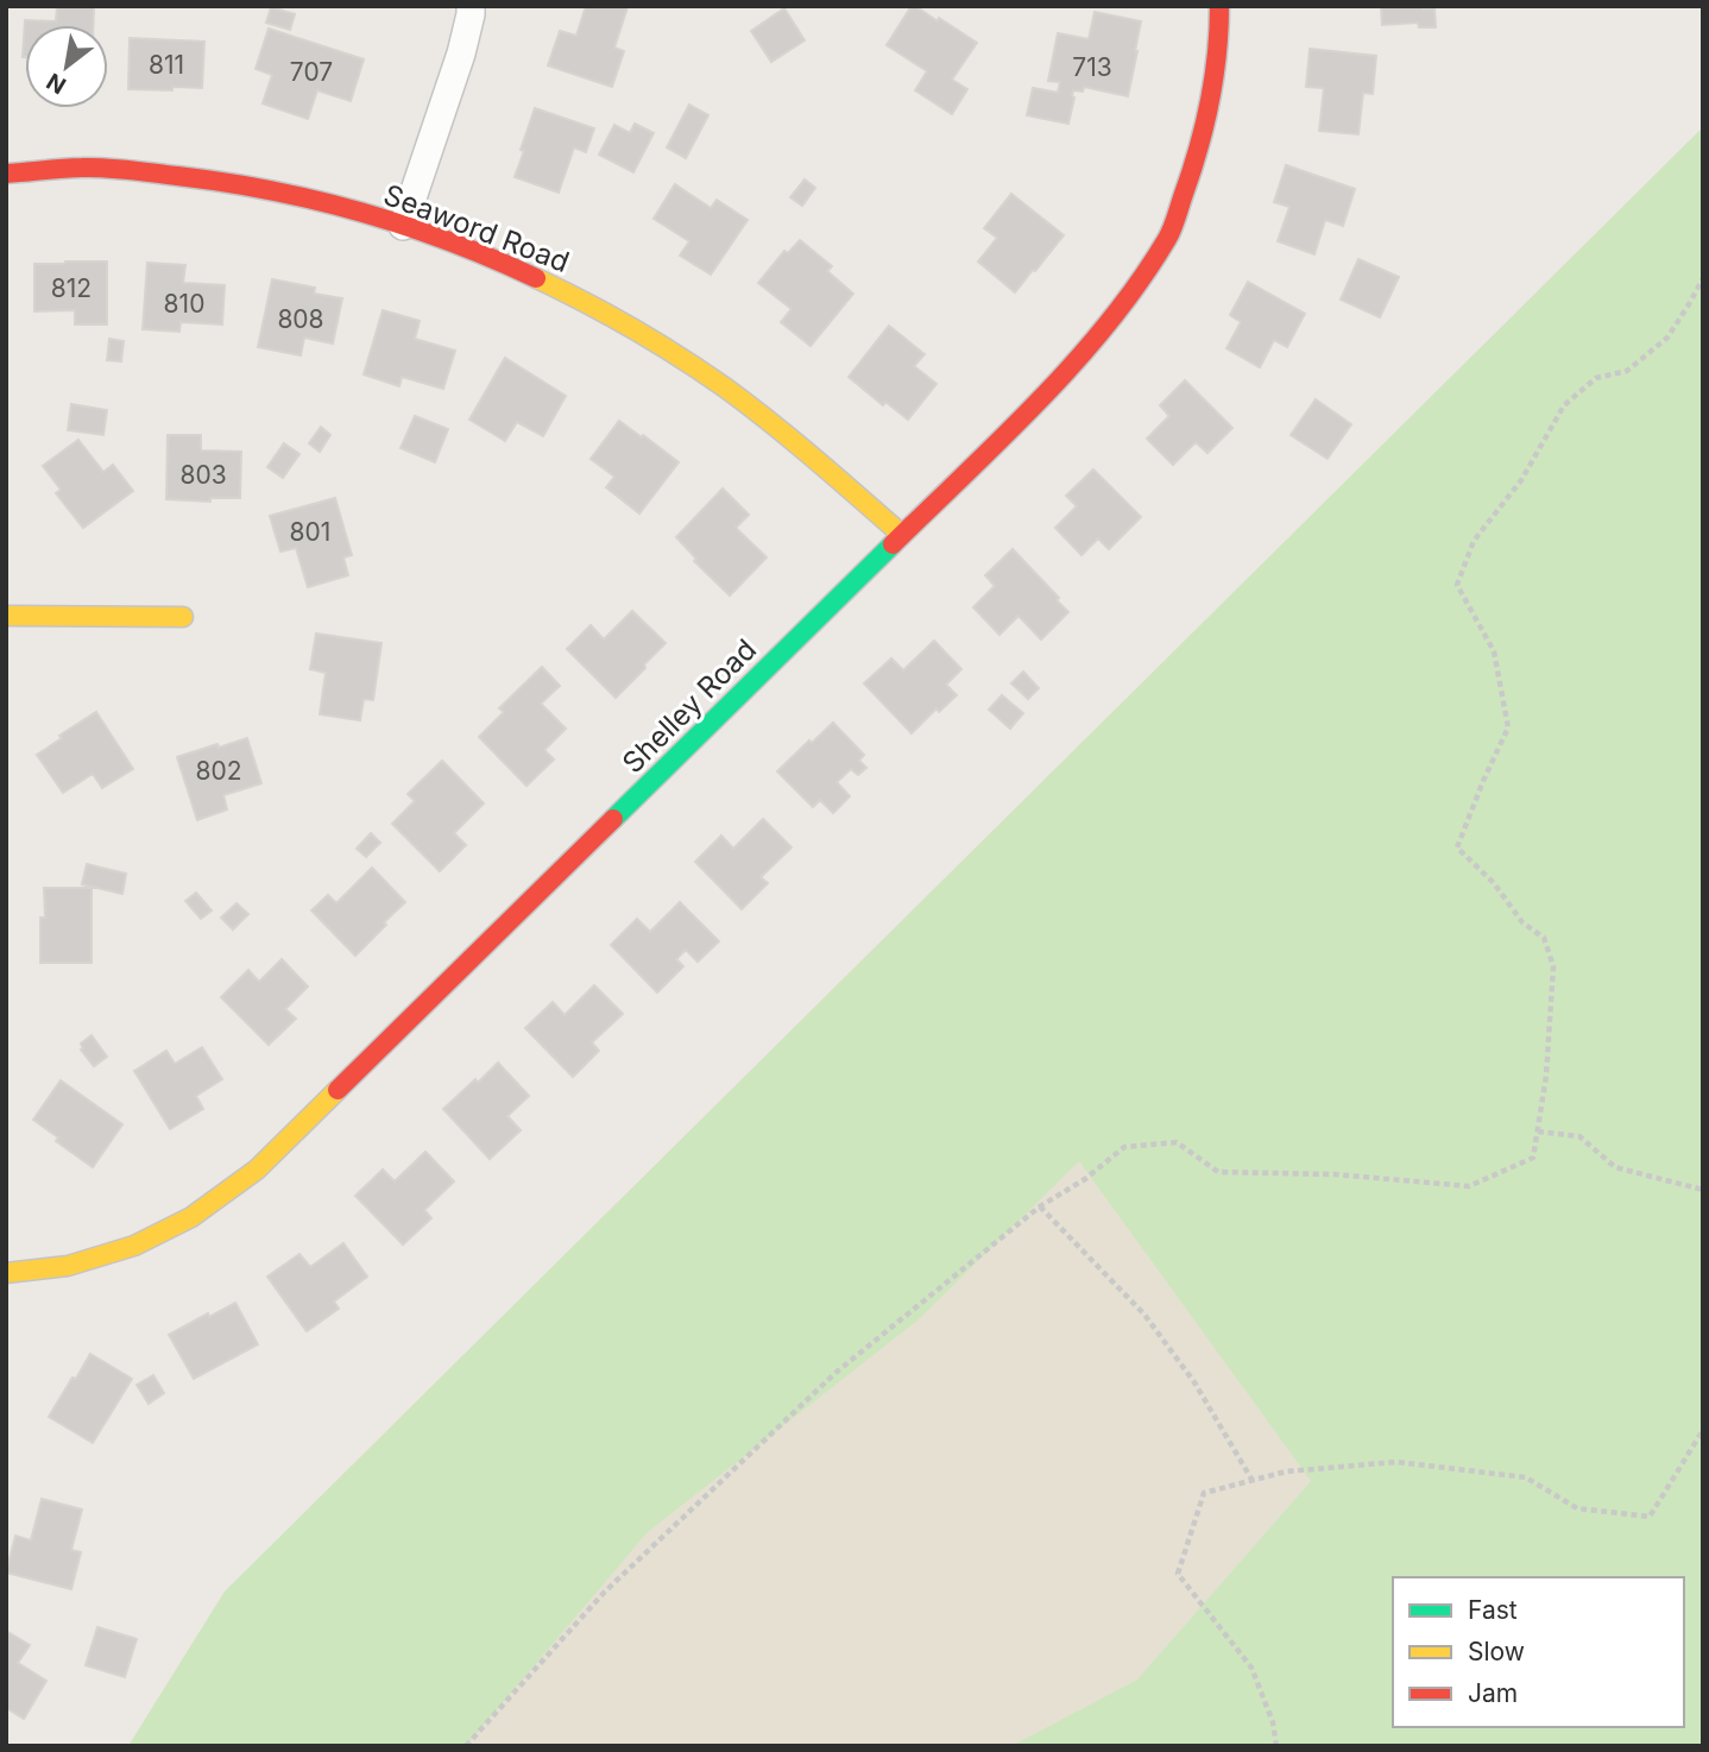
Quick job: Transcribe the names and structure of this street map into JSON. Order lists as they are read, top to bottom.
{
  "streets": {
    "street": ["Seaword Road", "Shelley Road"]
  },
  "crossings": [
    ["Seaword Road", "Shelley Road"]
  ],
  "house_numbers": [
    "811",
    "713",
    "707",
    "812",
    "810",
    "808",
    "803",
    "801",
    "802"
  ],
  "legend": ["Fast", "Slow", "Jam"],
  "north": "bottom left"
}
